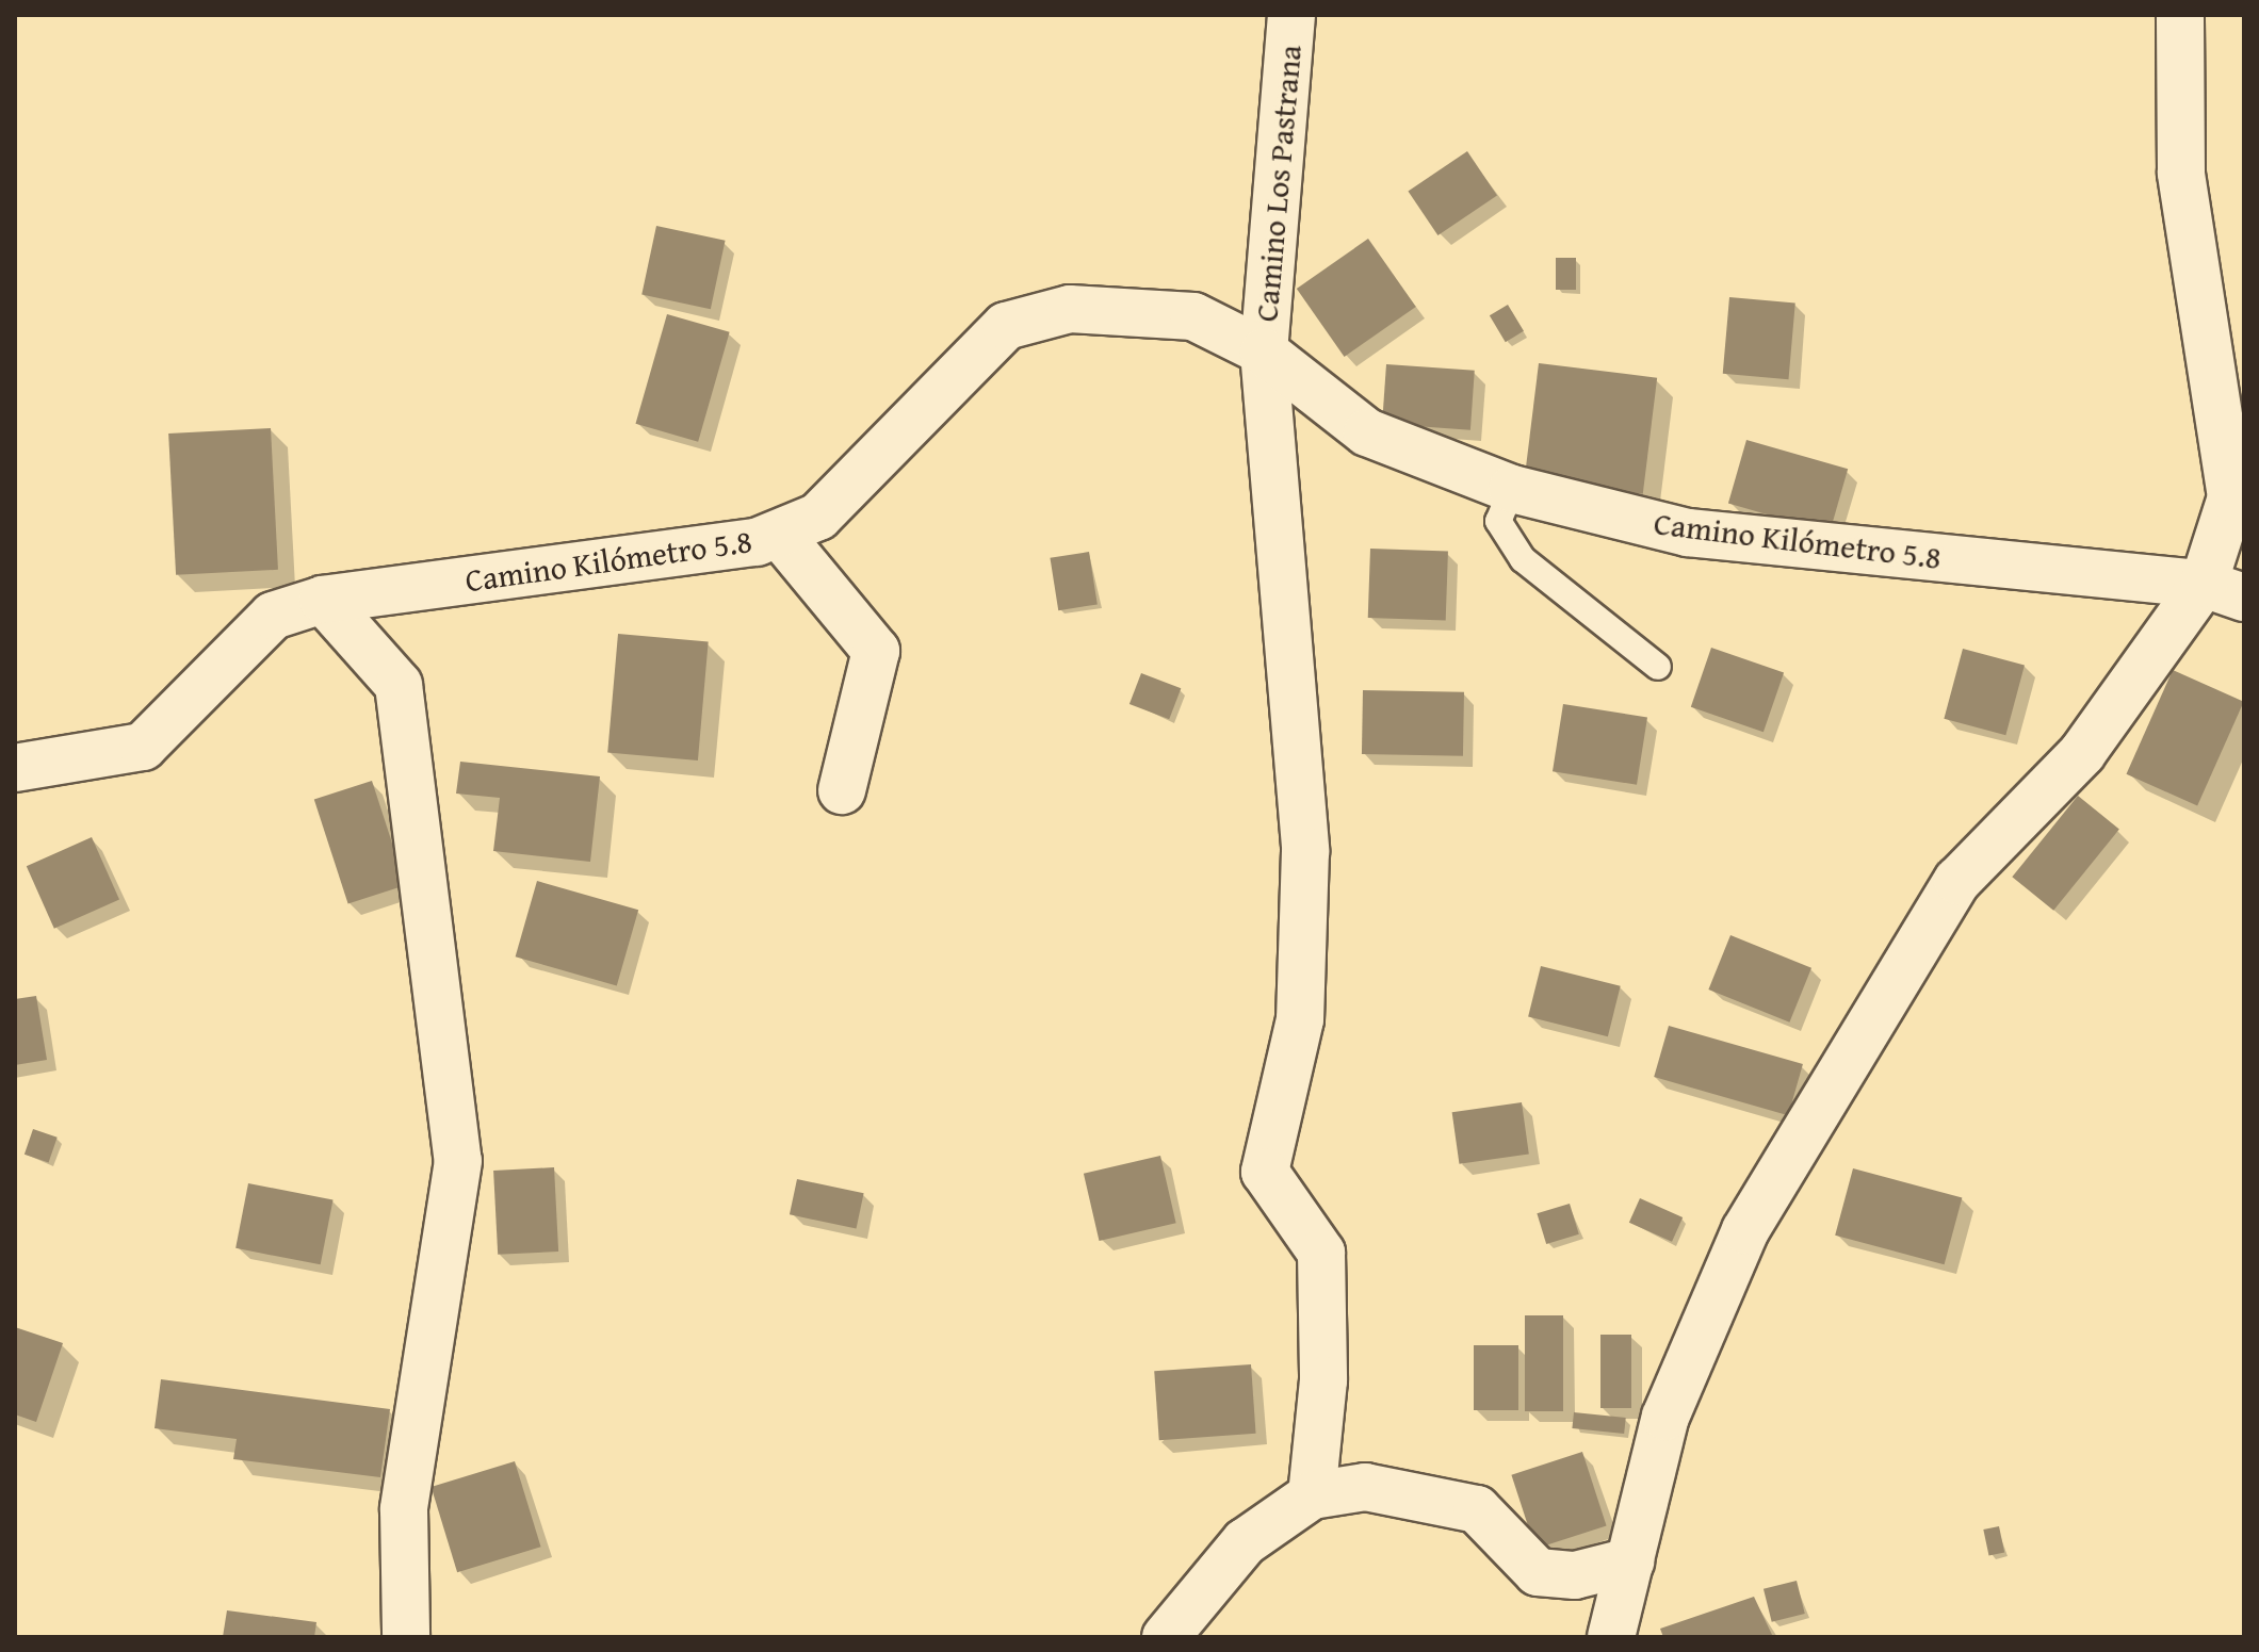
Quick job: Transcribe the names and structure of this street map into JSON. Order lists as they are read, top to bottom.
{
  "streets": {
    "street": ["Camino Los Pastrana", "Camino Kilómetro 5.8"]
  },
  "crossings": [
    ["Camino Los Pastrana", "Camino Kilómetro 5.8"]
  ]
}
